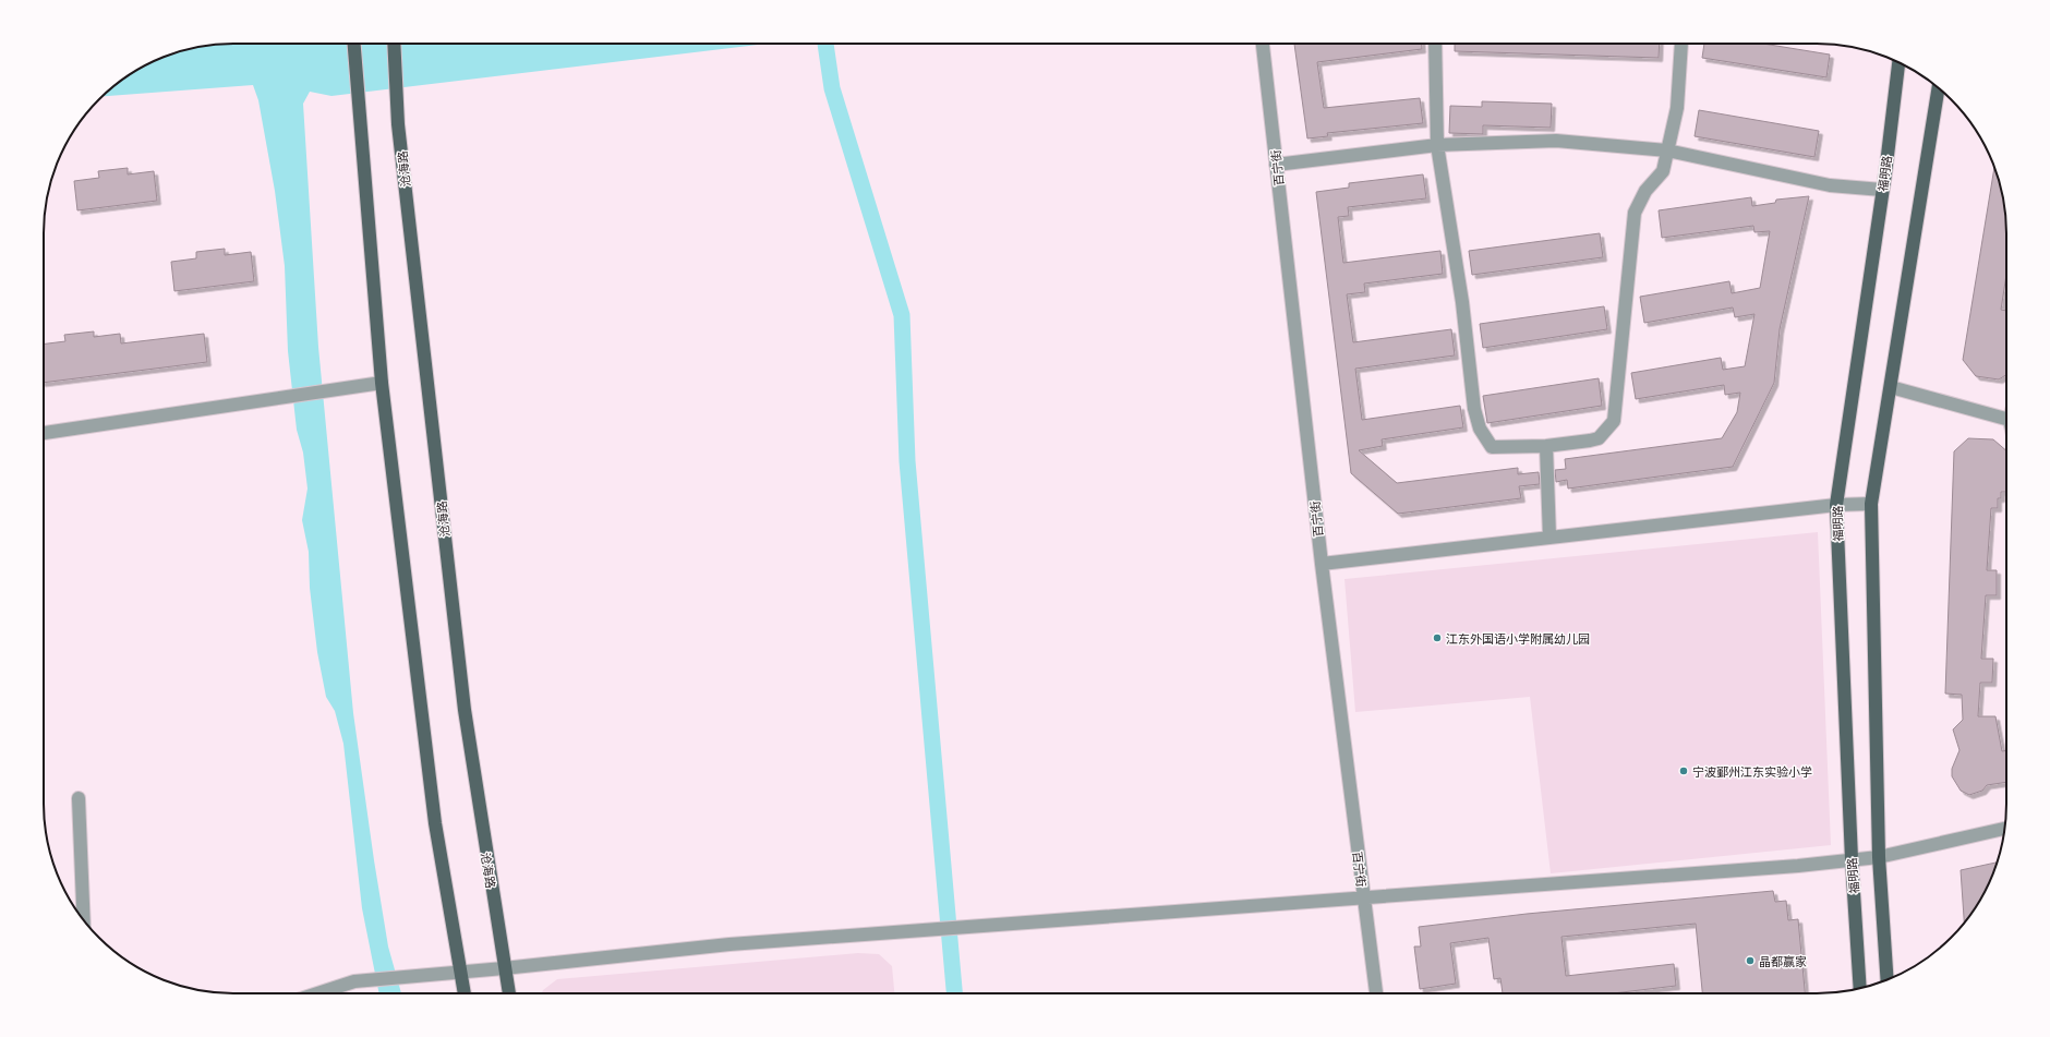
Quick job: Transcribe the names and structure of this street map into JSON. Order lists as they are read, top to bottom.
{
  "streets": {
    "main road": ["沧海路", "福明路"],
    "street": ["百宁街"]
  },
  "places": ["江东外国语小学附属幼儿园", "宁波鄞州江东实验小学", "晶都赢家"]
}
